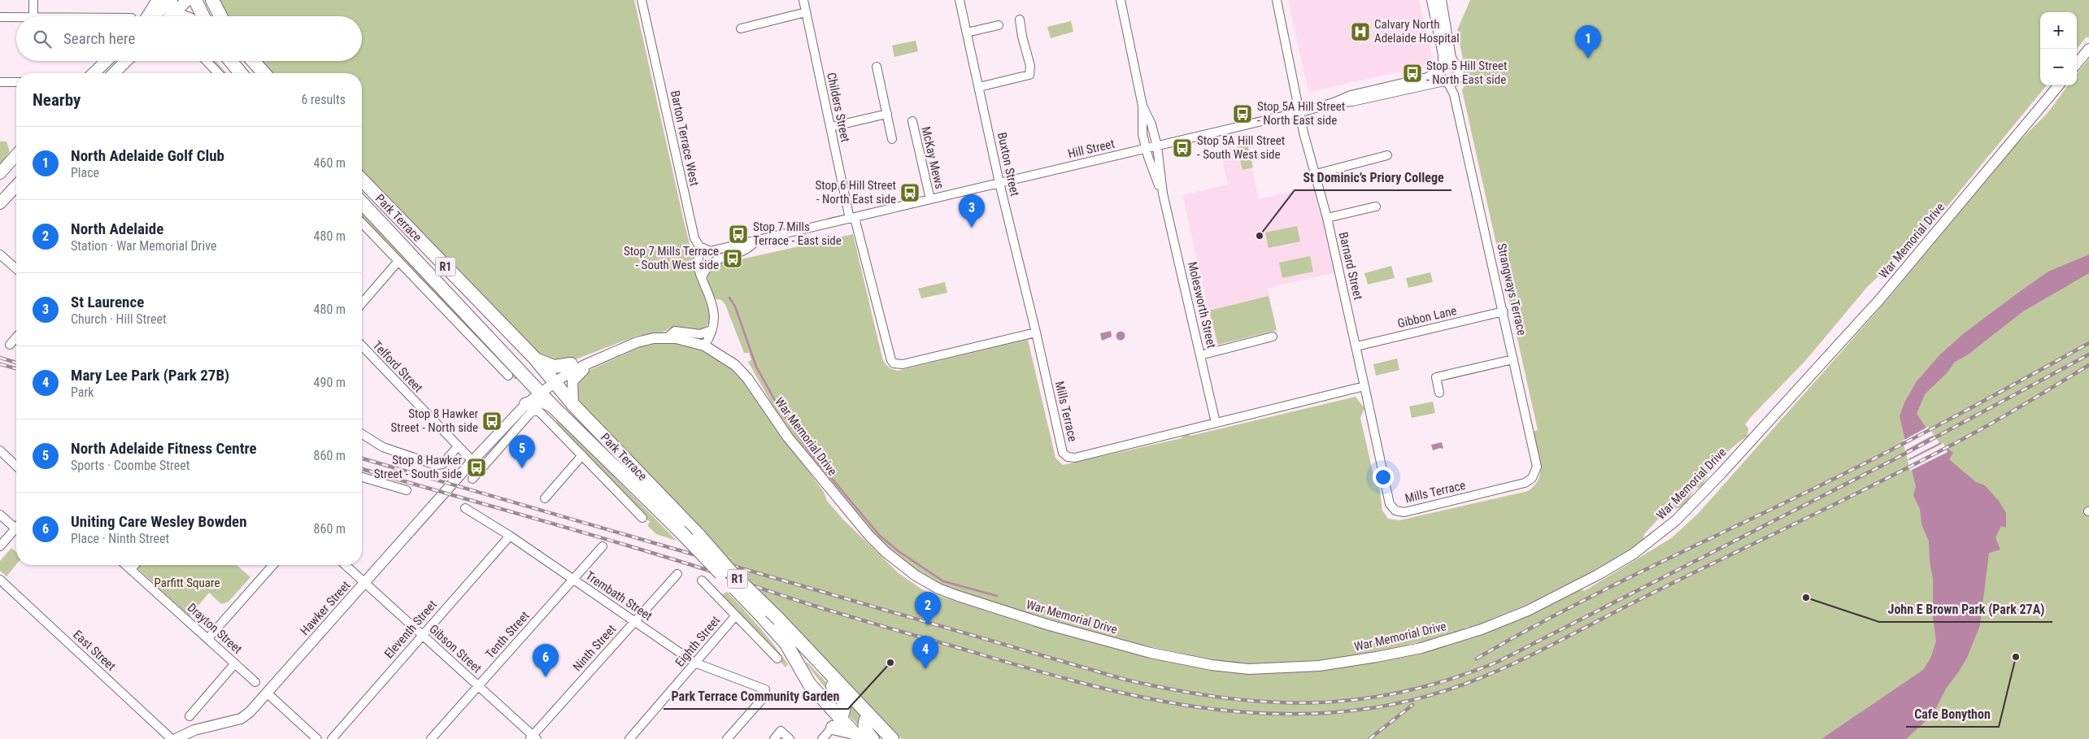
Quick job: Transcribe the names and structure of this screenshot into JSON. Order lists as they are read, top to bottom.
{
  "streets": {
    "highway": ["Park Terrace", "R1"],
    "street": [
      "Childers Street",
      "Barton Terrace West",
      "Hill Street",
      "McKay Mews",
      "Buxton Street",
      "War Memorial Drive",
      "Barnard Street",
      "Strangways Terrace",
      "Molesworth Street",
      "Gibbon Lane",
      "Telford Street",
      "Mills Terrace",
      "Trembath Street",
      "Hawker Street",
      "Drayton Street",
      "Eleventh Street",
      "Tenth Street",
      "Eighth Street",
      "Ninth Street",
      "Gibson Street",
      "East Street"
    ]
  },
  "crossings": [
    ["Childers Street", "Hill Street"],
    ["Hill Street", "McKay Mews"],
    ["Hill Street", "Buxton Street"],
    ["Hill Street", "Barnard Street"],
    ["Hill Street", "Strangways Terrace"],
    ["Hill Street", "Molesworth Street"],
    ["Buxton Street", "Mills Terrace"],
    ["Park Terrace", "War Memorial Drive"],
    ["Park Terrace", "Hawker Street"],
    ["War Memorial Drive", "Hawker Street"],
    ["Barnard Street", "Gibbon Lane"],
    ["Barnard Street", "Mills Terrace"],
    ["Strangways Terrace", "Gibbon Lane"],
    ["Strangways Terrace", "Mills Terrace"],
    ["Molesworth Street", "Mills Terrace"],
    ["Telford Street", "Hawker Street"],
    ["Trembath Street", "Eleventh Street"],
    ["Trembath Street", "Tenth Street"],
    ["Trembath Street", "Eighth Street"],
    ["Trembath Street", "Ninth Street"],
    ["Hawker Street", "Gibson Street"],
    ["Eleventh Street", "Gibson Street"],
    ["Tenth Street", "Gibson Street"],
    ["Ninth Street", "Gibson Street"]
  ],
  "parks": ["Parfitt Square"],
  "places": {
    "hospital": ["Calvary North Adelaide Hospital"],
    "bus stop": [
      "Stop 5 Hill Street - North East side",
      "Stop 5A Hill Street - North East side",
      "Stop 5A Hill Street - South West side",
      "Stop 6 Hill Street - North East side",
      "Stop 7 Mills Terrace - East side",
      "Stop 7 Mills Terrace - South West side",
      "Stop 8 Hawker Street - North side",
      "Stop 8 Hawker Street - South side"
    ],
    "other": [
      "St Dominic’s Priory College",
      "John E Brown Park (Park 27A)",
      "Cafe Bonython",
      "Park Terrace Community Garden"
    ]
  },
  "page": {
    "map_buttons": ["+", "−"],
    "search": "Search here",
    "pins": [
      "1",
      "3",
      "5",
      "2",
      "4",
      "6"
    ],
    "heading": ["Nearby", "6 results"],
    "list": [
      {
        "mark": "1",
        "name": "North Adelaide Golf Club",
        "note": "Place",
        "value": "460 m"
      },
      {
        "mark": "2",
        "name": "North Adelaide",
        "note": "Station · War Memorial Drive",
        "value": "480 m"
      },
      {
        "mark": "3",
        "name": "St Laurence",
        "note": "Church · Hill Street",
        "value": "480 m"
      },
      {
        "mark": "4",
        "name": "Mary Lee Park (Park 27B)",
        "note": "Park",
        "value": "490 m"
      },
      {
        "mark": "5",
        "name": "North Adelaide Fitness Centre",
        "note": "Sports · Coombe Street",
        "value": "860 m"
      },
      {
        "mark": "6",
        "name": "Uniting Care Wesley Bowden",
        "note": "Place · Ninth Street",
        "value": "860 m"
      }
    ]
  }
}
